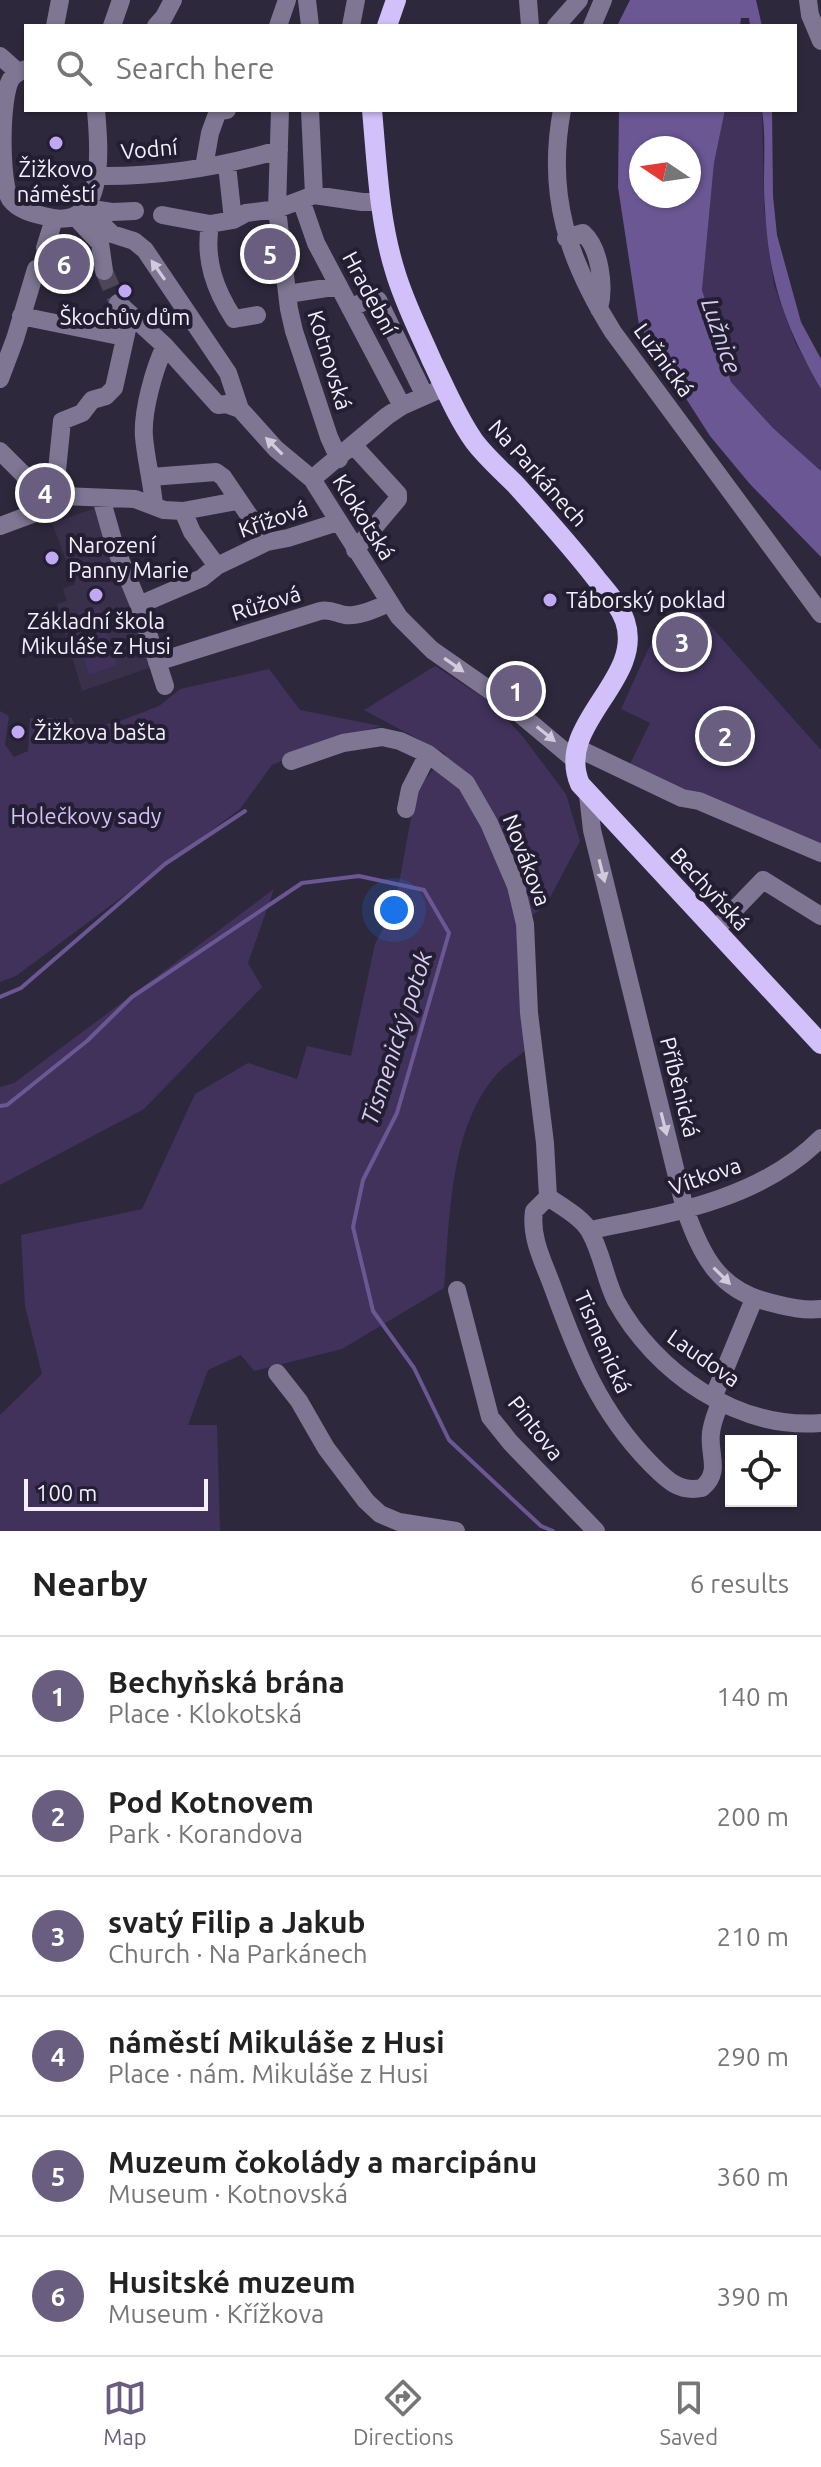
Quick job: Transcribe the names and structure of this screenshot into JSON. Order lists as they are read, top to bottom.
{
  "streets": {
    "main road": ["Na Parkánech", "Bechyňská"],
    "street": [
      "Vodní",
      "Hradební",
      "Kotnovská",
      "Lužnická",
      "Klokotská",
      "Křížová",
      "Růžová",
      "Novákova",
      "Příběnická",
      "Vítkova",
      "Tismenická",
      "Laudova",
      "Pintova"
    ]
  },
  "crossings": [
    ["Vodní", "Kotnovská"],
    ["Hradební", "Kotnovská"],
    ["Kotnovská", "Na Parkánech"],
    ["Na Parkánech", "Bechyňská"],
    ["Klokotská", "Křížová"],
    ["Klokotská", "Růžová"],
    ["Novákova", "Tismenická"],
    ["Bechyňská", "Příběnická"],
    ["Příběnická", "Vítkova"],
    ["Vítkova", "Laudova"],
    ["Tismenická", "Laudova"]
  ],
  "one_way": ["Příběnická"],
  "water": ["Lužnice", "Tismenický potok"],
  "parks": ["Holečkovy sady"],
  "places": [
    "Žižkovo náměstí",
    "Škochův dům",
    "Narození Panny Marie",
    "Základní škola Mikuláše z Husi",
    "Táborský poklad",
    "Žižkova bašta"
  ],
  "scale_bar": "100 m",
  "north": "left",
  "page": {
    "search": "Search here",
    "pins": [
      "5",
      "6",
      "4",
      "3",
      "1",
      "2"
    ],
    "scale": "100 m",
    "heading": ["Nearby", "6 results"],
    "list": [
      {
        "mark": "1",
        "name": "Bechyňská brána",
        "note": "Place · Klokotská",
        "value": "140 m"
      },
      {
        "mark": "2",
        "name": "Pod Kotnovem",
        "note": "Park · Korandova",
        "value": "200 m"
      },
      {
        "mark": "3",
        "name": "svatý Filip a Jakub",
        "note": "Church · Na Parkánech",
        "value": "210 m"
      },
      {
        "mark": "4",
        "name": "náměstí Mikuláše z Husi",
        "note": "Place · nám. Mikuláše z Husi",
        "value": "290 m"
      },
      {
        "mark": "5",
        "name": "Muzeum čokolády a marcipánu",
        "note": "Museum · Kotnovská",
        "value": "360 m"
      },
      {
        "mark": "6",
        "name": "Husitské muzeum",
        "note": "Museum · Křížkova",
        "value": "390 m"
      }
    ],
    "nav": ["Map", "Directions", "Saved"]
  }
}
